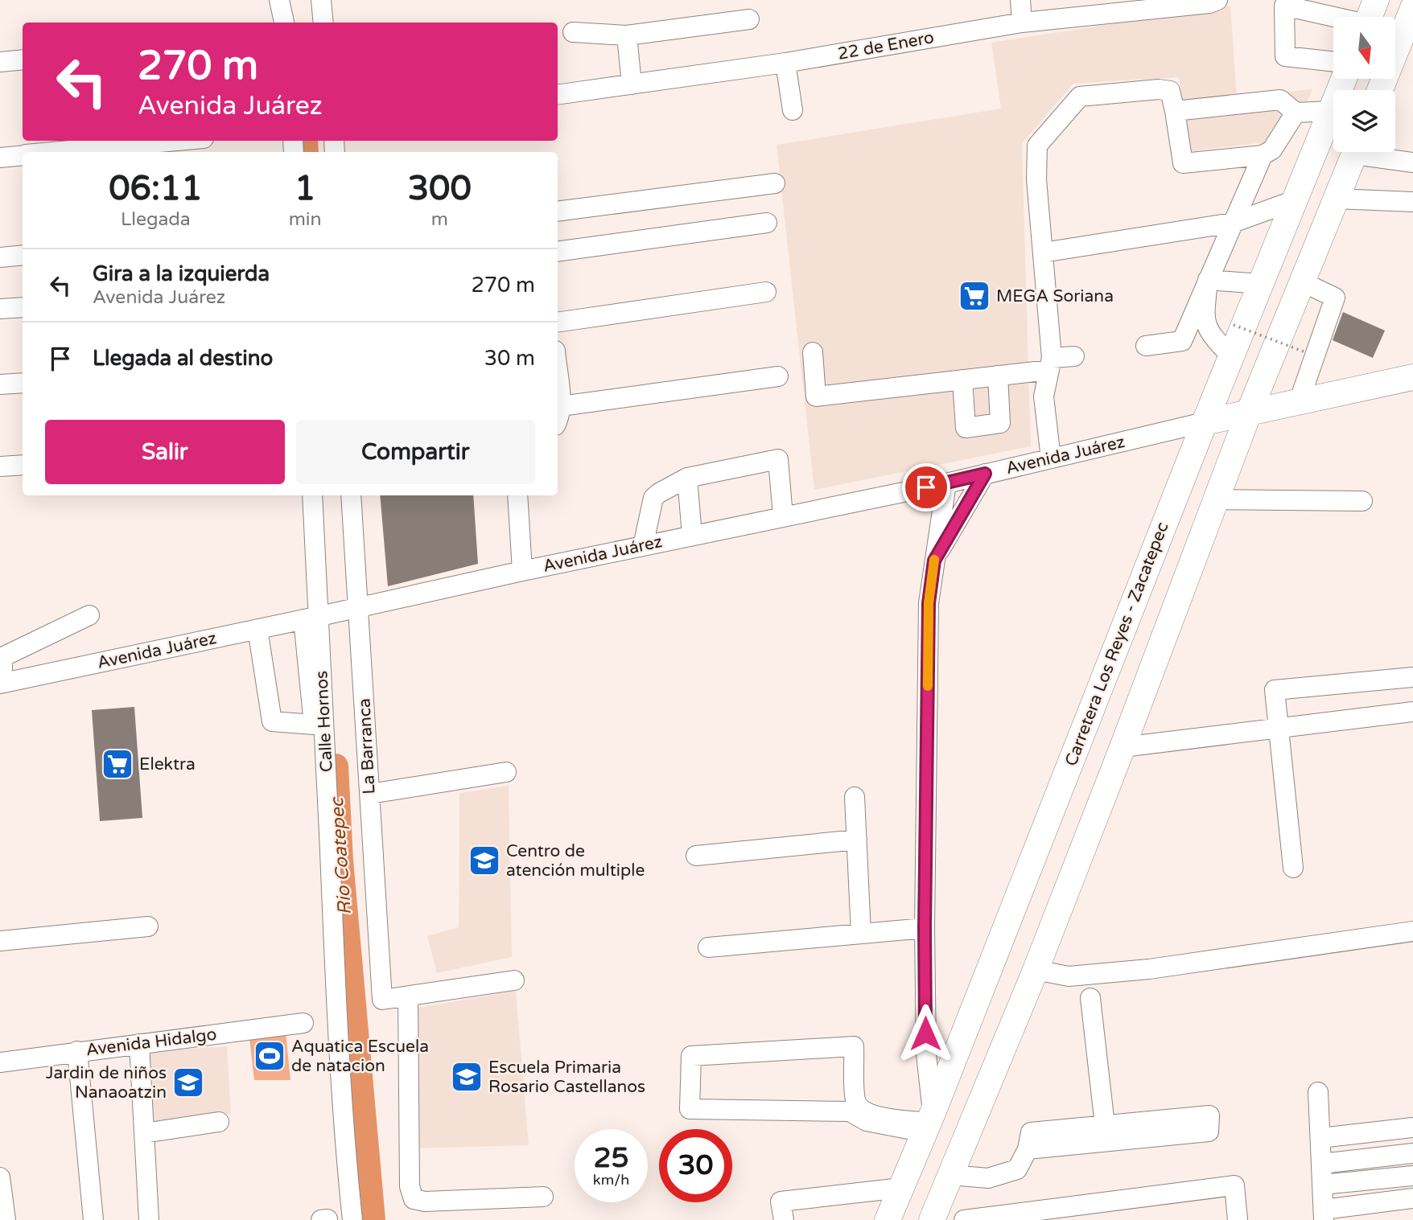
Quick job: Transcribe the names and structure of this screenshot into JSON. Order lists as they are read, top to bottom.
{
  "streets": {
    "main road": ["Carretera Los Reyes - Zacatepec"],
    "street": [
      "22 de Enero",
      "Avenida Juárez",
      "Calle Hornos",
      "La Barranca",
      "Avenida Hidalgo"
    ]
  },
  "crossings": [
    ["Avenida Juárez", "Carretera Los Reyes - Zacatepec"],
    ["Avenida Juárez", "Calle Hornos"],
    ["Avenida Juárez", "La Barranca"]
  ],
  "water": ["Rio Coatepec"],
  "places": {
    "supermarket": ["MEGA Soriana", "Elektra"],
    "school or university": ["Centro de atención multiple", "Escuela Primaria Rosario Castellanos", "Jardin de niños Nanaoatzin"],
    "sports": ["Aquatica Escuela de natacion"]
  },
  "north": "bottom",
  "page": {
    "turn": ["270 m", "Avenida Juárez"],
    "eta": [
      "06:11",
      "Llegada",
      "1",
      "min",
      "300",
      "m"
    ],
    "list": [
      {
        "name": "Gira a la izquierda",
        "note": "Avenida Juárez",
        "value": "270 m"
      },
      {
        "name": "Llegada al destino",
        "value": "30 m"
      }
    ],
    "buttons": ["Salir", "Compartir"],
    "speed": "25 km/h",
    "limit": "30"
  }
}
